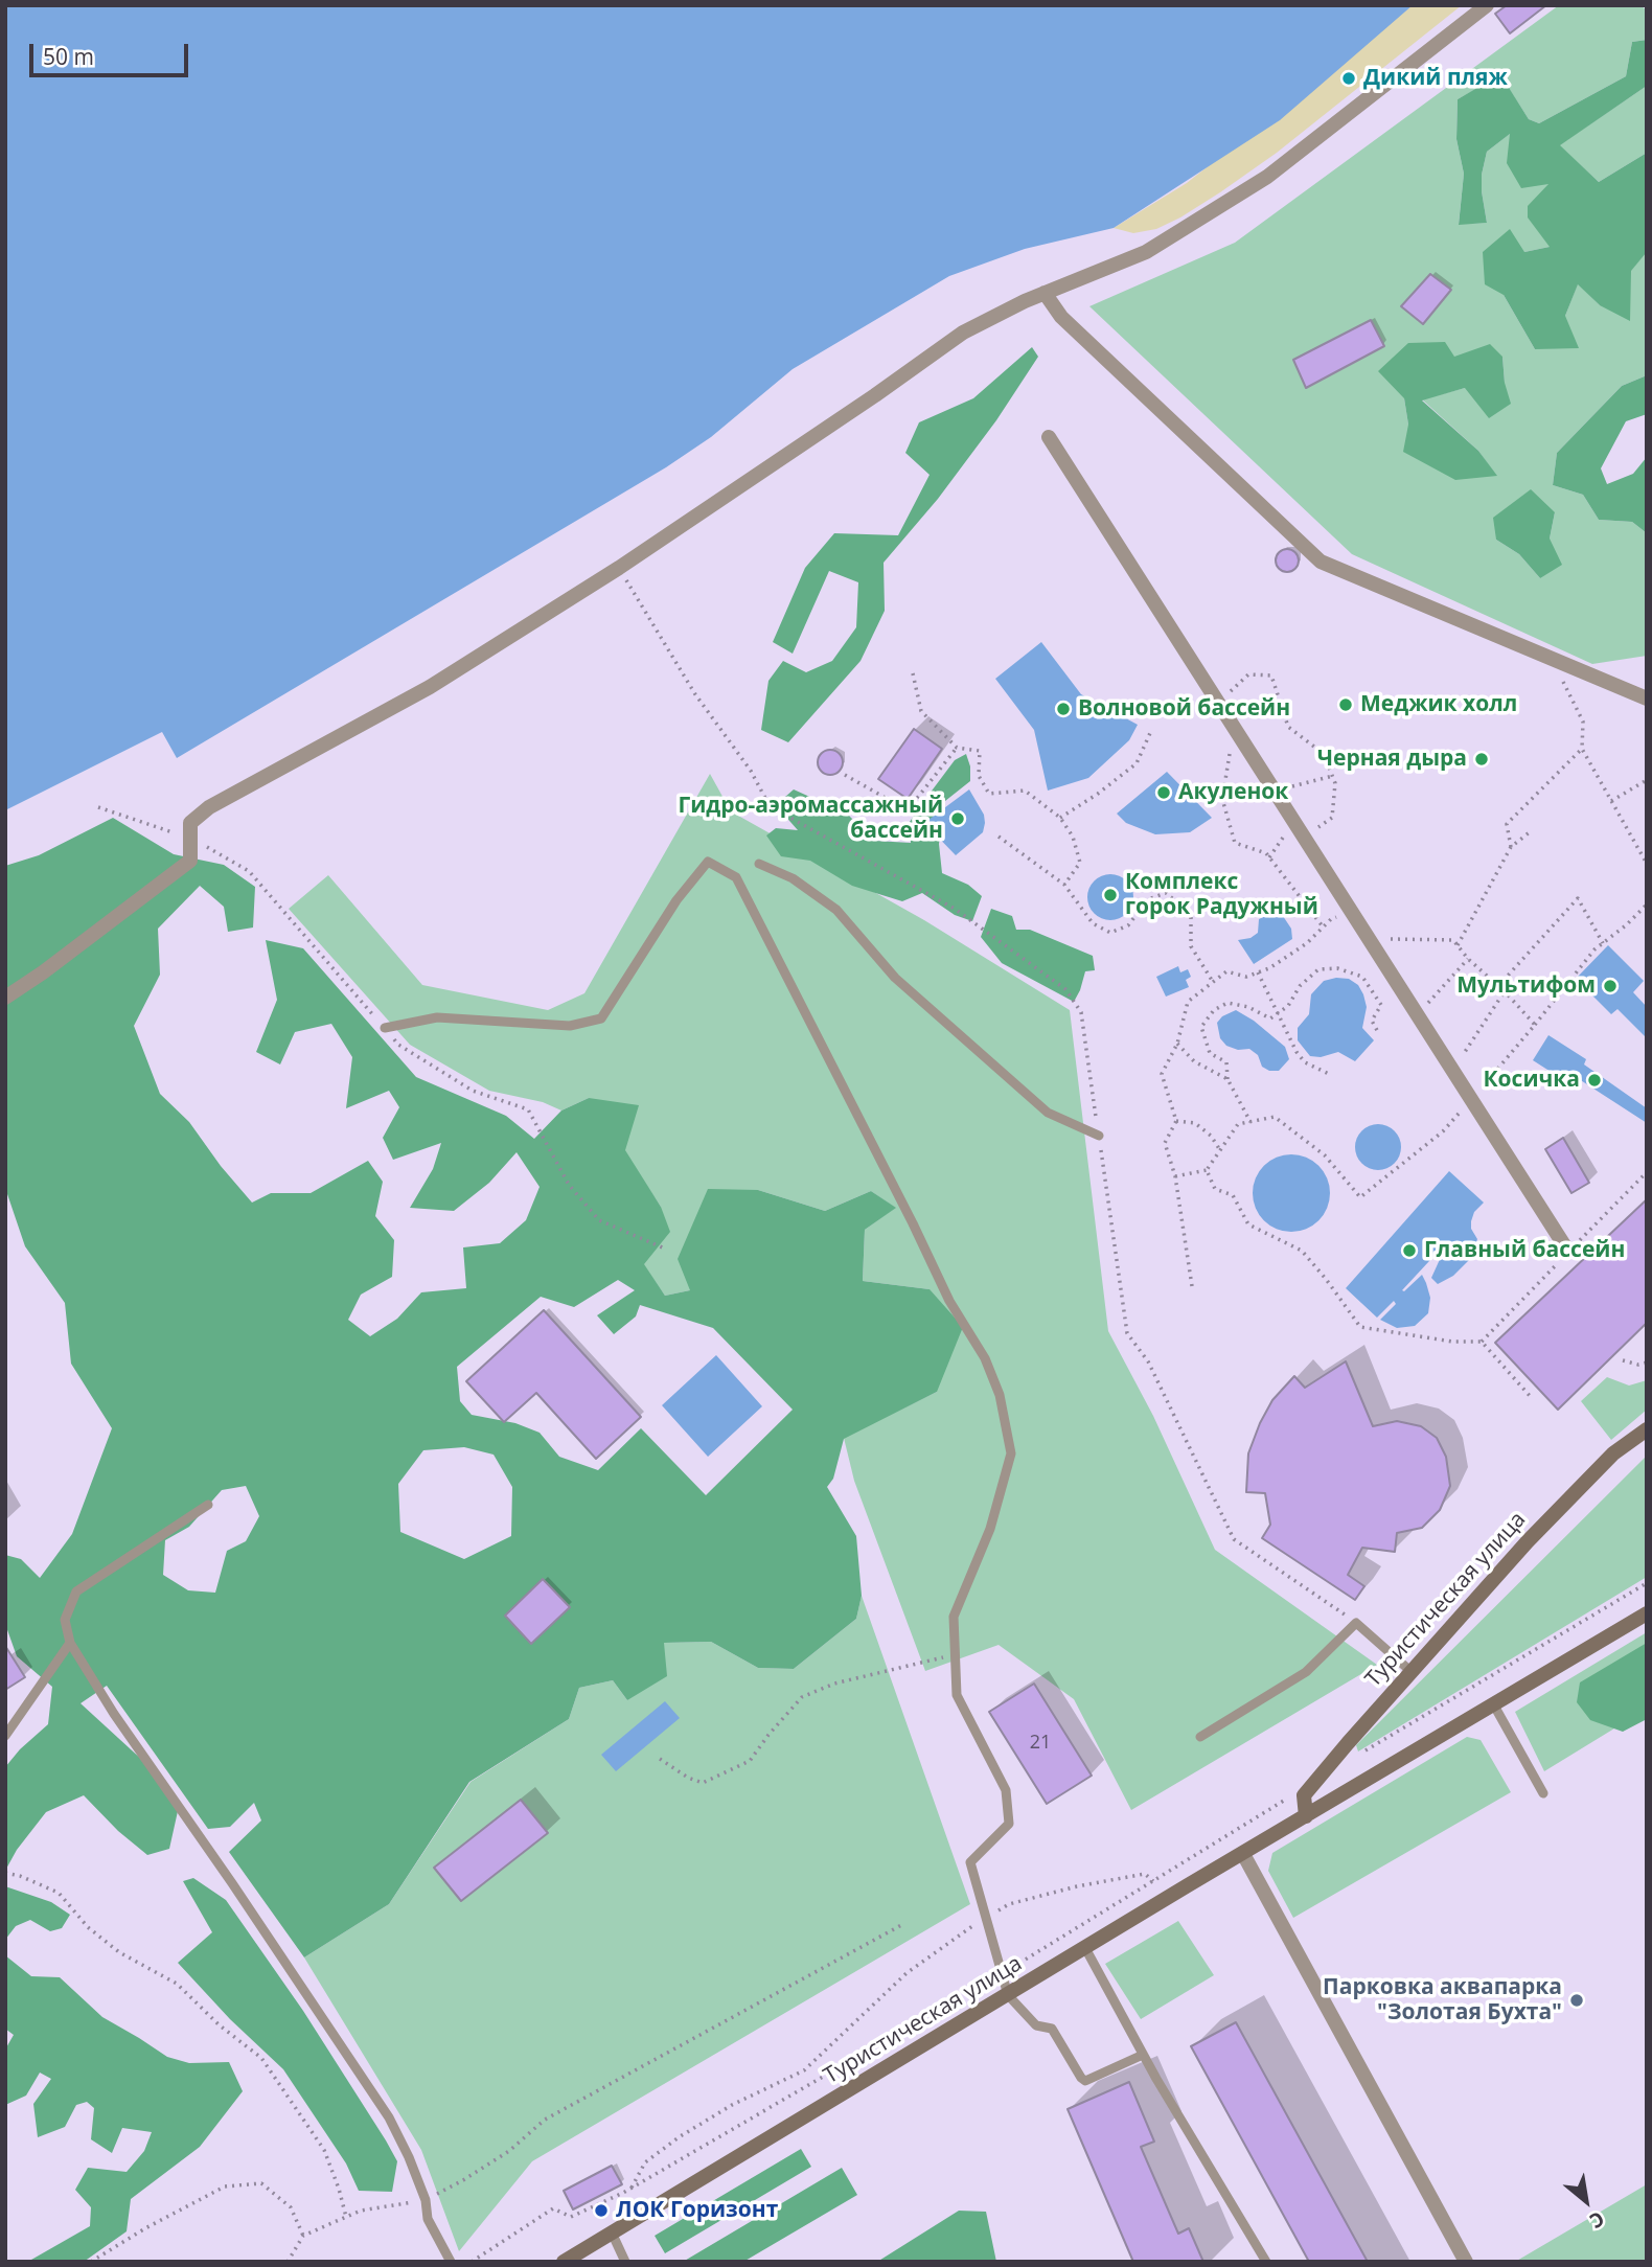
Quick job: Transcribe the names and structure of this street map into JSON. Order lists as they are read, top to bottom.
{
  "streets": {
    "street": ["Туристическая улица"]
  },
  "places": [
    "Дикий пляж",
    "Меджик холл",
    "Волновой бассейн",
    "Черная дыра",
    "Акуленок",
    "Гидро-аэромассажный бассейн",
    "Комплекс горок Радужный",
    "Мультифом",
    "Косичка",
    "Главный бассейн",
    "Парковка аквапарка \"Золотая Бухта\"",
    "ЛОК Горизонт"
  ],
  "house_numbers": ["21"],
  "scale_bar": "50 m",
  "north": "bottom right"
}
